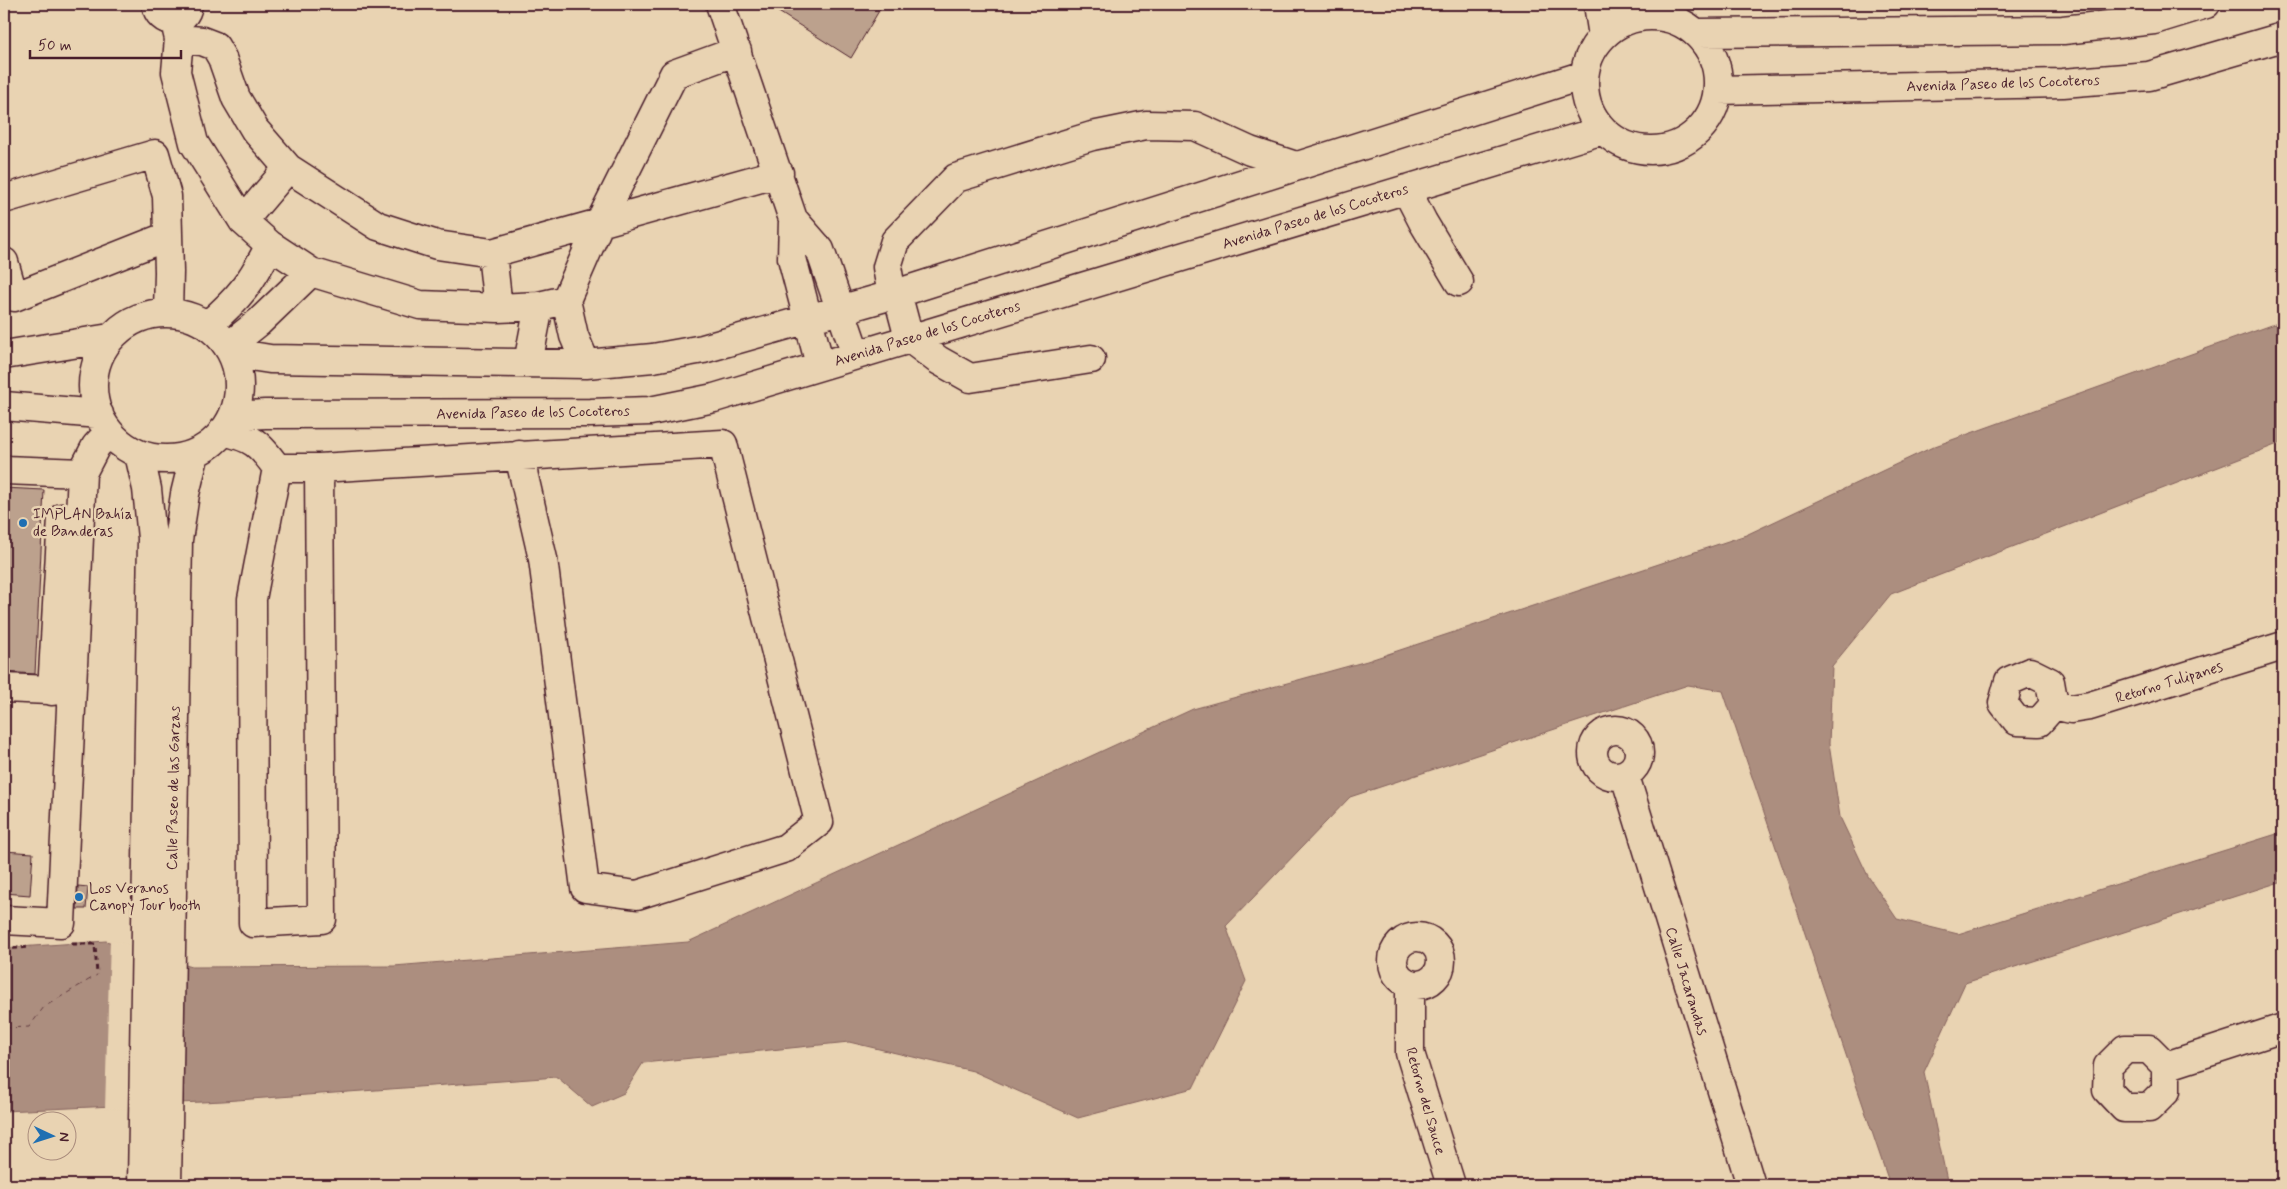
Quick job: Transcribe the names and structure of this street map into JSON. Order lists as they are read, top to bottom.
{
  "streets": {
    "street": [
      "Avenida Paseo de los Cocoteros",
      "Retorno Tulipanes",
      "Calle Paseo de las Garzas",
      "Calle Jacarandas",
      "Retorno del Sauce"
    ]
  },
  "crossings": [
    ["Avenida Paseo de los Cocoteros", "Calle Paseo de las Garzas"]
  ],
  "places": ["IMPLAN Bahía de Banderas", "Los Veranos Canopy Tour booth"],
  "scale_bar": "50 m",
  "north": "right"
}
